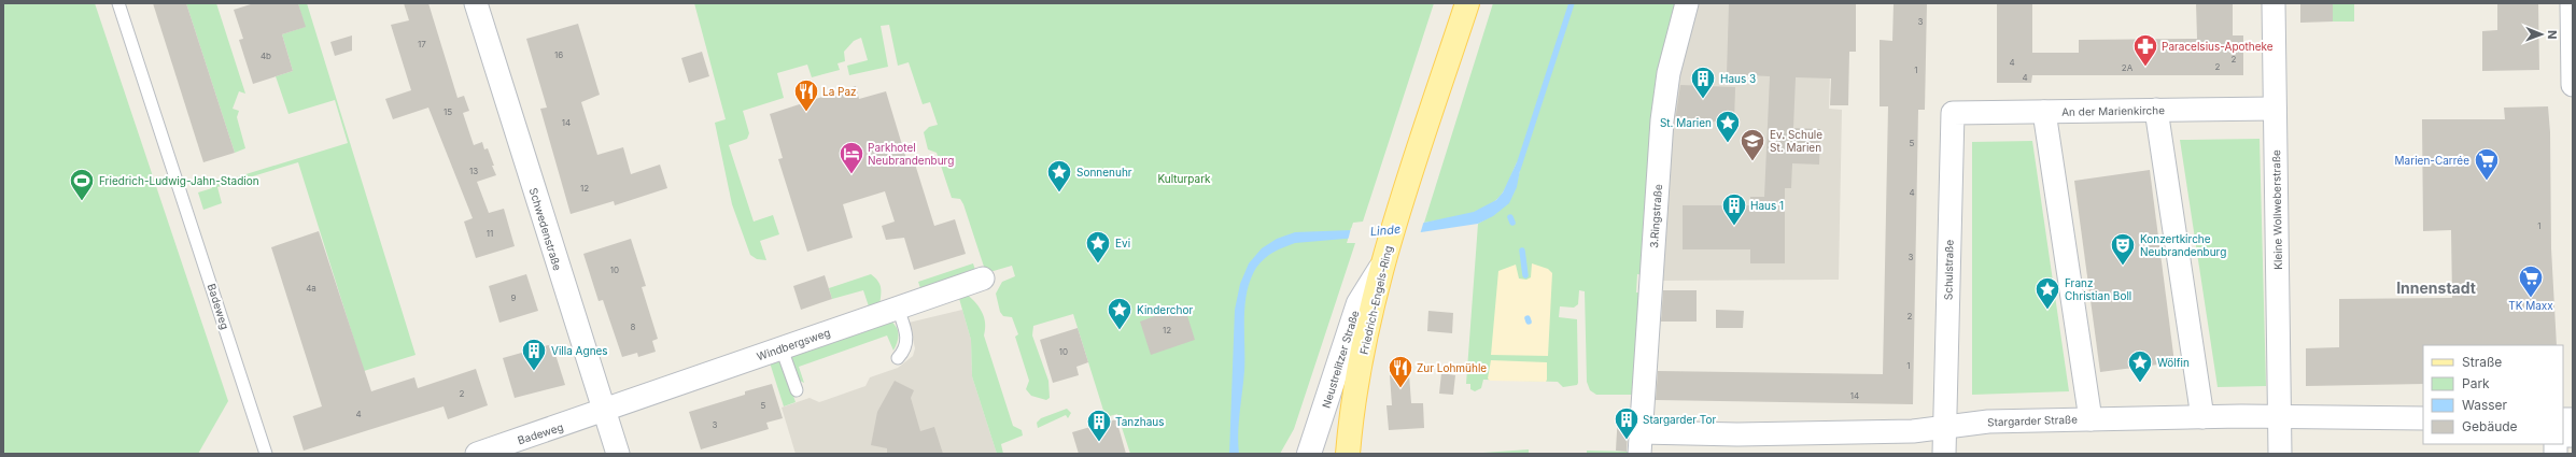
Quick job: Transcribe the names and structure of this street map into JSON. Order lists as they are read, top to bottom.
{
  "streets": {
    "main road": ["Friedrich-Engels-Ring", "Neustrelitzer Straße"],
    "street": [
      "An der Marienkirche",
      "Kleine Wollweberstraße",
      "3.Ringstraße",
      "Schwedenstraße",
      "Schulstraße",
      "Badeweg",
      "Windbergsweg",
      "Stargarder Straße"
    ]
  },
  "crossings": [
    ["An der Marienkirche", "Kleine Wollweberstraße"],
    ["An der Marienkirche", "Schulstraße"],
    ["Kleine Wollweberstraße", "Stargarder Straße"],
    ["3.Ringstraße", "Stargarder Straße"],
    ["Schwedenstraße", "Badeweg"],
    ["Schwedenstraße", "Windbergsweg"],
    ["Schulstraße", "Stargarder Straße"],
    ["Friedrich-Engels-Ring", "Neustrelitzer Straße"],
    ["Badeweg", "Windbergsweg"]
  ],
  "districts": ["Innenstadt"],
  "water": ["Linde"],
  "parks": ["Kulturpark"],
  "places": {
    "pharmacy": ["Paracelsius-Apotheke"],
    "building": [
      "Haus 3",
      "Haus 1",
      "Villa Agnes",
      "Stargarder Tor",
      "Tanzhaus"
    ],
    "restaurant": ["La Paz", "Zur Lohmühle"],
    "place": [
      "St. Marien",
      "Sonnenuhr",
      "Evi",
      "Franz Christian Boll",
      "Kinderchor",
      "Wölfin"
    ],
    "school or university": ["Ev. Schule St. Marien"],
    "hotel": ["Parkhotel Neubrandenburg"],
    "supermarket": ["Marien-Carrée", "TK Maxx"],
    "sports": ["Friedrich-Ludwig-Jahn-Stadion"],
    "theatre": ["Konzertkirche Neubrandenburg"]
  },
  "house_numbers": [
    "3",
    "17",
    "16",
    "4b",
    "2",
    "4",
    "2",
    "2A",
    "1",
    "4",
    "15",
    "14",
    "5",
    "13",
    "12",
    "4",
    "1",
    "11",
    "3",
    "10",
    "4a",
    "9",
    "2",
    "8",
    "12",
    "10",
    "1",
    "2",
    "14",
    "5",
    "4",
    "3"
  ],
  "legend": [
    "Straße",
    "Park",
    "Wasser",
    "Gebäude"
  ],
  "north": "right"
}
